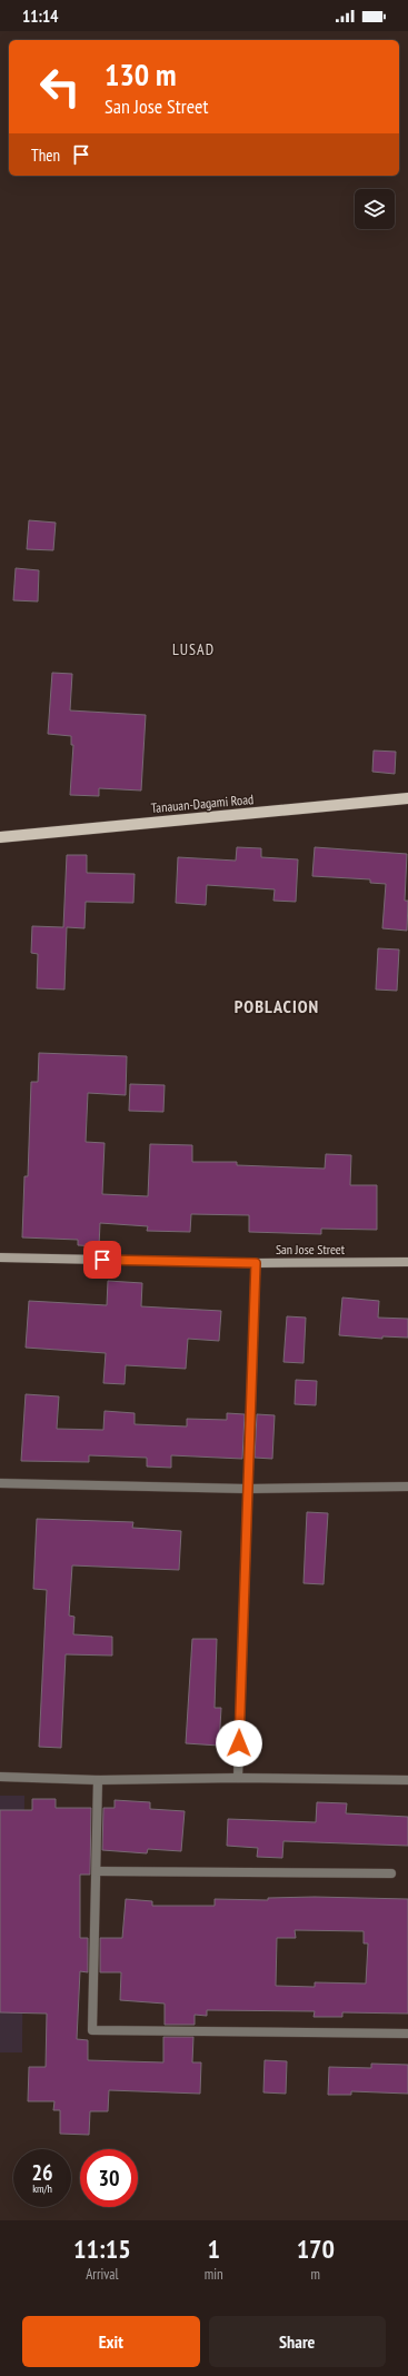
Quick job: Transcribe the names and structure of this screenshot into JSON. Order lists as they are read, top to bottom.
{
  "streets": {
    "main road": ["Tanauan-Dagami Road"],
    "street": ["San Jose Street"]
  },
  "districts": ["LUSAD", "POBLACION"],
  "page": {
    "status": "11:14",
    "turn": ["130 m", "San Jose Street"],
    "then": "Then",
    "speed": "26 km/h",
    "limit": "30",
    "eta": [
      "11:15",
      "Arrival",
      "1",
      "min",
      "170",
      "m"
    ],
    "buttons": ["Exit", "Share"]
  }
}
